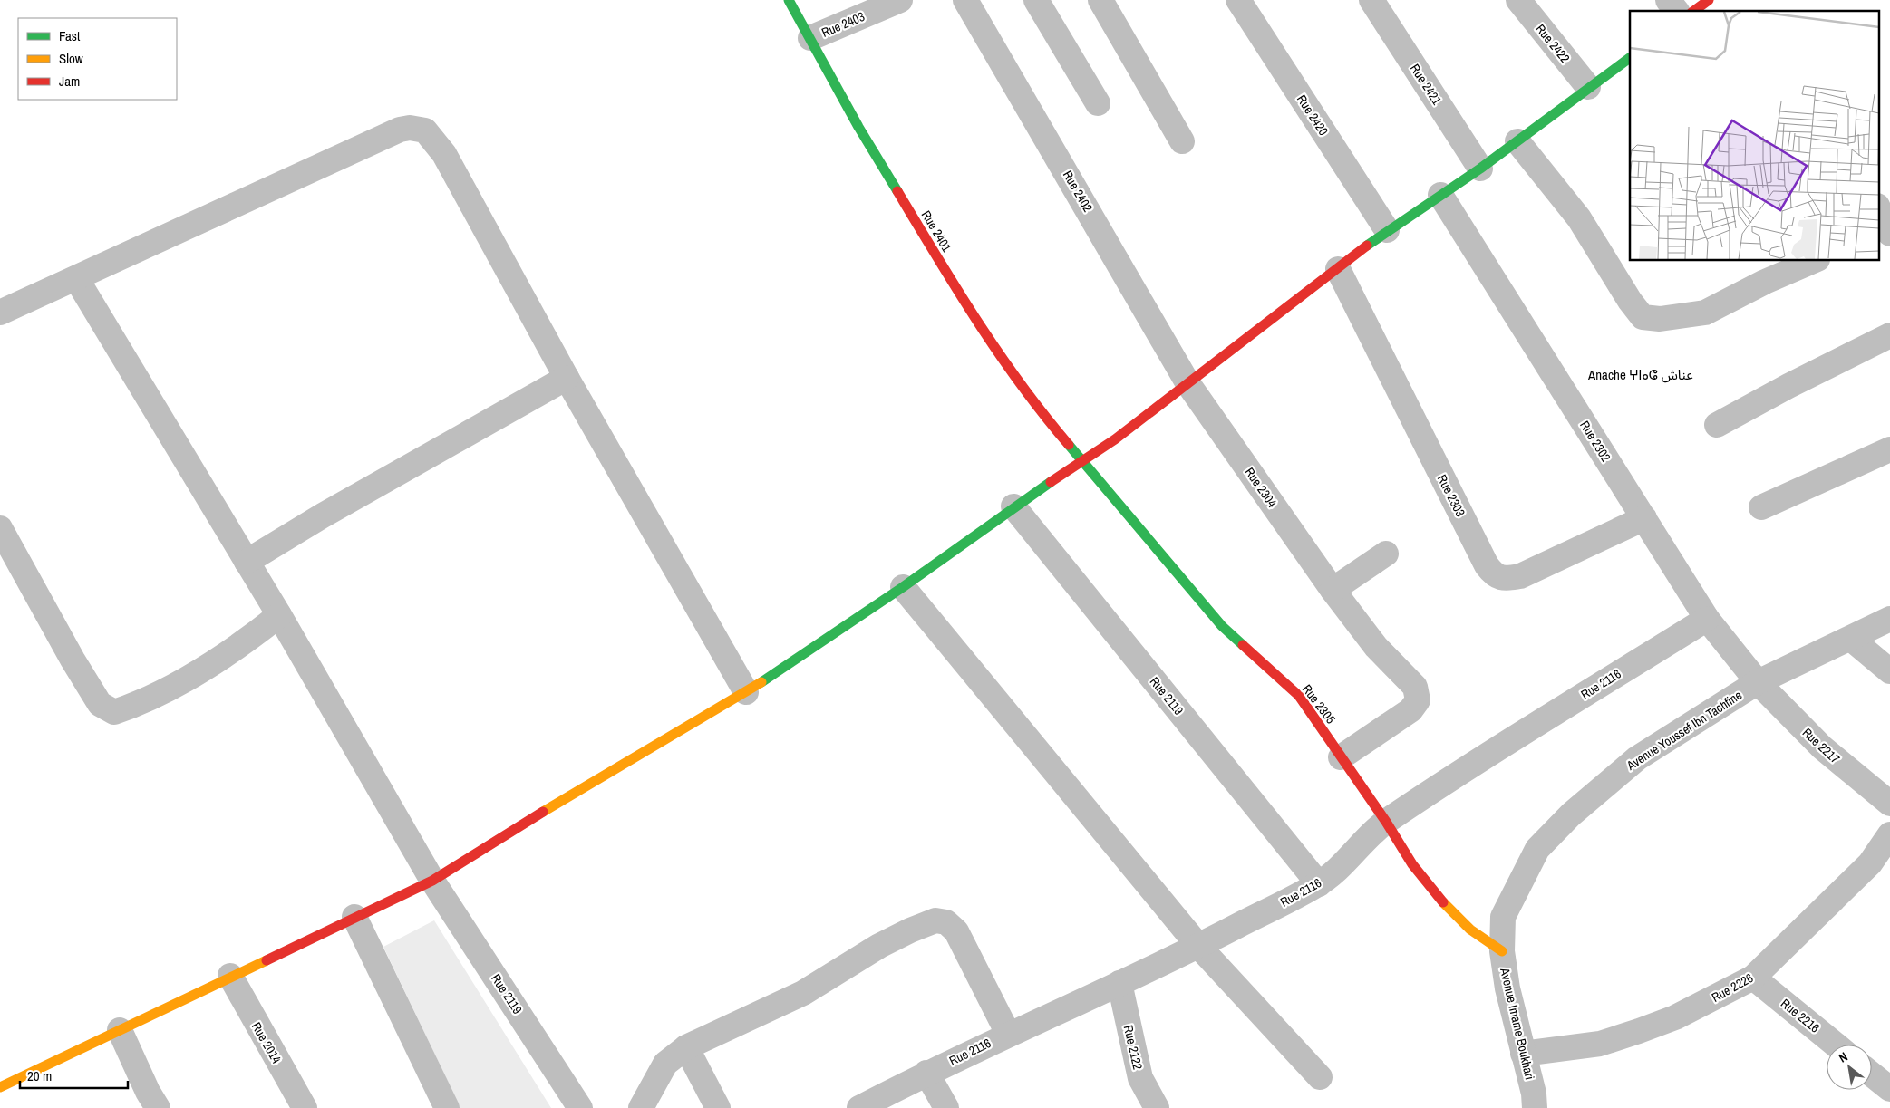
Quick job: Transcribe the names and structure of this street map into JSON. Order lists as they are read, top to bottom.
{
  "streets": {
    "street": [
      "Rue 2403",
      "Rue 2422",
      "Rue 2421",
      "Rue 2420",
      "Rue 2402",
      "Rue 2401",
      "Rue 2302",
      "Rue 2304",
      "Rue 2303",
      "Rue 2116",
      "Rue 2119",
      "Rue 2305",
      "Avenue Youssef Ibn Tachfine",
      "Rue 2217",
      "Rue 2226",
      "Rue 2216",
      "Avenue Imame Boukhari",
      "Rue 2014",
      "Rue 2122"
    ]
  },
  "crossings": [
    ["Rue 2403", "Rue 2401"],
    ["Rue 2402", "Rue 2304"],
    ["Rue 2401", "Rue 2305"],
    ["Rue 2302", "Rue 2303"],
    ["Rue 2302", "Rue 2116"],
    ["Rue 2302", "Avenue Youssef Ibn Tachfine"],
    ["Rue 2302", "Rue 2217"],
    ["Rue 2304", "Rue 2305"],
    ["Rue 2116", "Rue 2119"],
    ["Rue 2116", "Rue 2305"],
    ["Rue 2116", "Rue 2122"],
    ["Rue 2305", "Avenue Imame Boukhari"],
    ["Avenue Youssef Ibn Tachfine", "Rue 2217"],
    ["Avenue Youssef Ibn Tachfine", "Avenue Imame Boukhari"],
    ["Rue 2226", "Rue 2216"],
    ["Rue 2226", "Avenue Imame Boukhari"]
  ],
  "districts": ["Anache ⵖⵏⴰⵛ عناش"],
  "legend": ["Fast", "Slow", "Jam"],
  "scale_bar": "20 m",
  "north": "top left"
}
